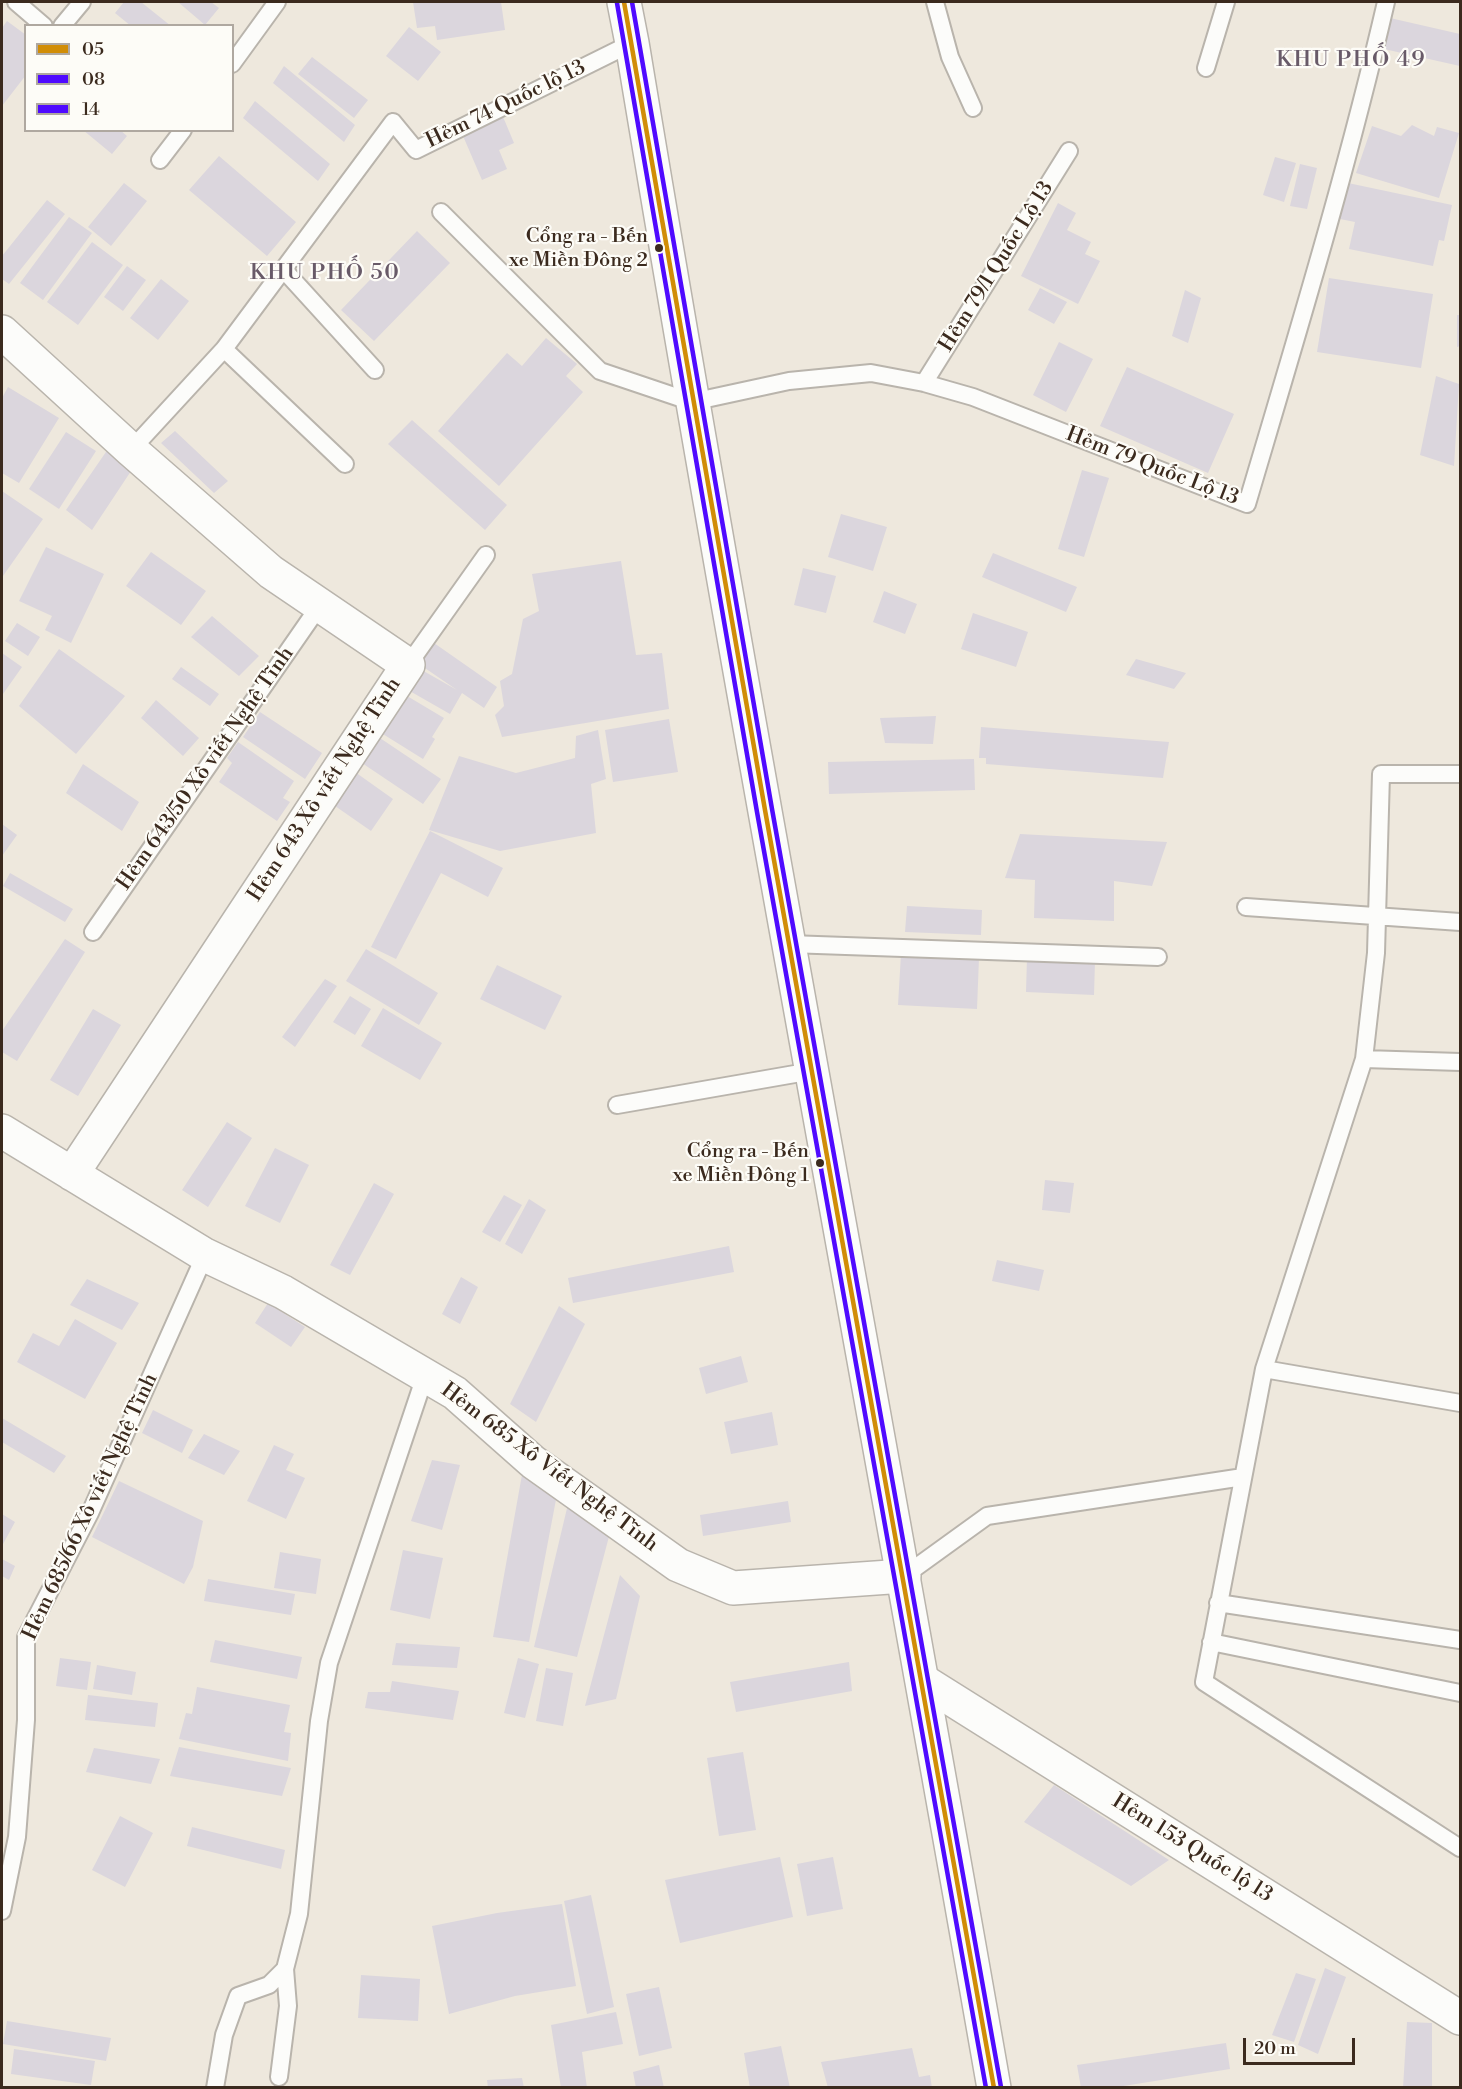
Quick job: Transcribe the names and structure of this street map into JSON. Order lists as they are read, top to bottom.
{
  "streets": {
    "street": ["Hẻm 643 Xô viết Nghệ Tĩnh", "Hẻm 685 Xô Viết Nghệ Tĩnh", "Hẻm 153 Quốc lộ 13"],
    "lane": [
      "Hẻm 74 Quốc lộ 13",
      "Hẻm 79/1 Quốc Lộ 13",
      "Hẻm 79 Quốc Lộ 13",
      "Hẻm 643/50 Xô viết Nghệ Tĩnh",
      "Hẻm 685/66 Xô viết Nghệ Tĩnh"
    ]
  },
  "crossings": [
    ["Hẻm 79/1 Quốc Lộ 13", "Hẻm 79 Quốc Lộ 13"],
    ["Hẻm 643/50 Xô viết Nghệ Tĩnh", "Hẻm 643 Xô viết Nghệ Tĩnh"],
    ["Hẻm 643 Xô viết Nghệ Tĩnh", "Hẻm 685 Xô Viết Nghệ Tĩnh"],
    ["Hẻm 685 Xô Viết Nghệ Tĩnh", "Hẻm 685/66 Xô viết Nghệ Tĩnh"]
  ],
  "districts": ["KHU PHỐ 49", "KHU PHỐ 50"],
  "places": ["Cổng ra - Bến xe Miền Đông 2", "Cổng ra - Bến xe Miền Đông 1"],
  "lines": ["transit line 05", "transit line 14", "transit line 08"],
  "legend": ["05", "08", "14"],
  "scale_bar": "20 m"
}
